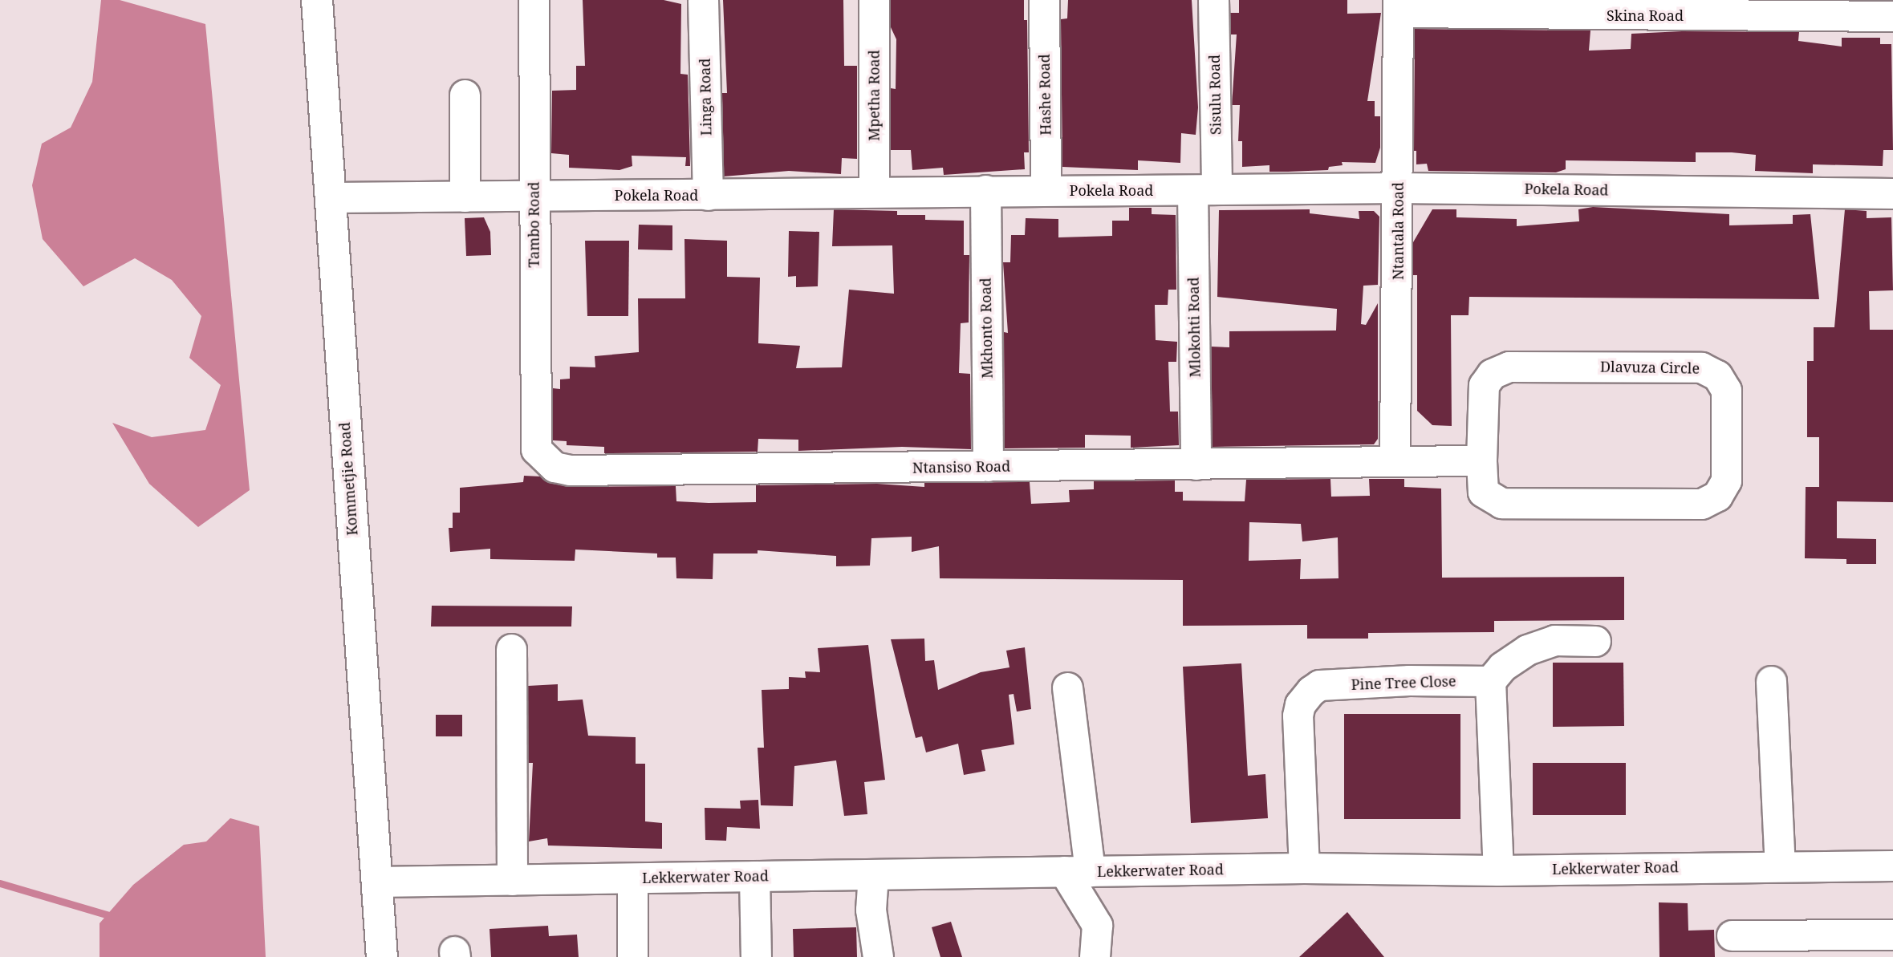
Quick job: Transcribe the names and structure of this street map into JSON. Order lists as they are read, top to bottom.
{
  "streets": {
    "main road": ["Kommetjie Road"],
    "street": [
      "Skina Road",
      "Hashe Road",
      "Sisulu Road",
      "Mpetha Road",
      "Linga Road",
      "Pokela Road",
      "Tambo Road",
      "Ntantala Road",
      "Mlokohti Road",
      "Mkhonto Road",
      "Dlavuza Circle",
      "Ntansiso Road",
      "Pine Tree Close",
      "Lekkerwater Road"
    ]
  },
  "crossings": [
    ["Skina Road", "Ntantala Road"],
    ["Hashe Road", "Pokela Road"],
    ["Sisulu Road", "Pokela Road"],
    ["Sisulu Road", "Mlokohti Road"],
    ["Mpetha Road", "Pokela Road"],
    ["Linga Road", "Pokela Road"],
    ["Pokela Road", "Tambo Road"],
    ["Pokela Road", "Ntantala Road"],
    ["Pokela Road", "Mlokohti Road"],
    ["Pokela Road", "Mkhonto Road"],
    ["Pokela Road", "Kommetjie Road"],
    ["Tambo Road", "Ntansiso Road"],
    ["Ntantala Road", "Ntansiso Road"],
    ["Mlokohti Road", "Ntansiso Road"],
    ["Mkhonto Road", "Ntansiso Road"],
    ["Kommetjie Road", "Lekkerwater Road"],
    ["Pine Tree Close", "Lekkerwater Road"]
  ]
}
